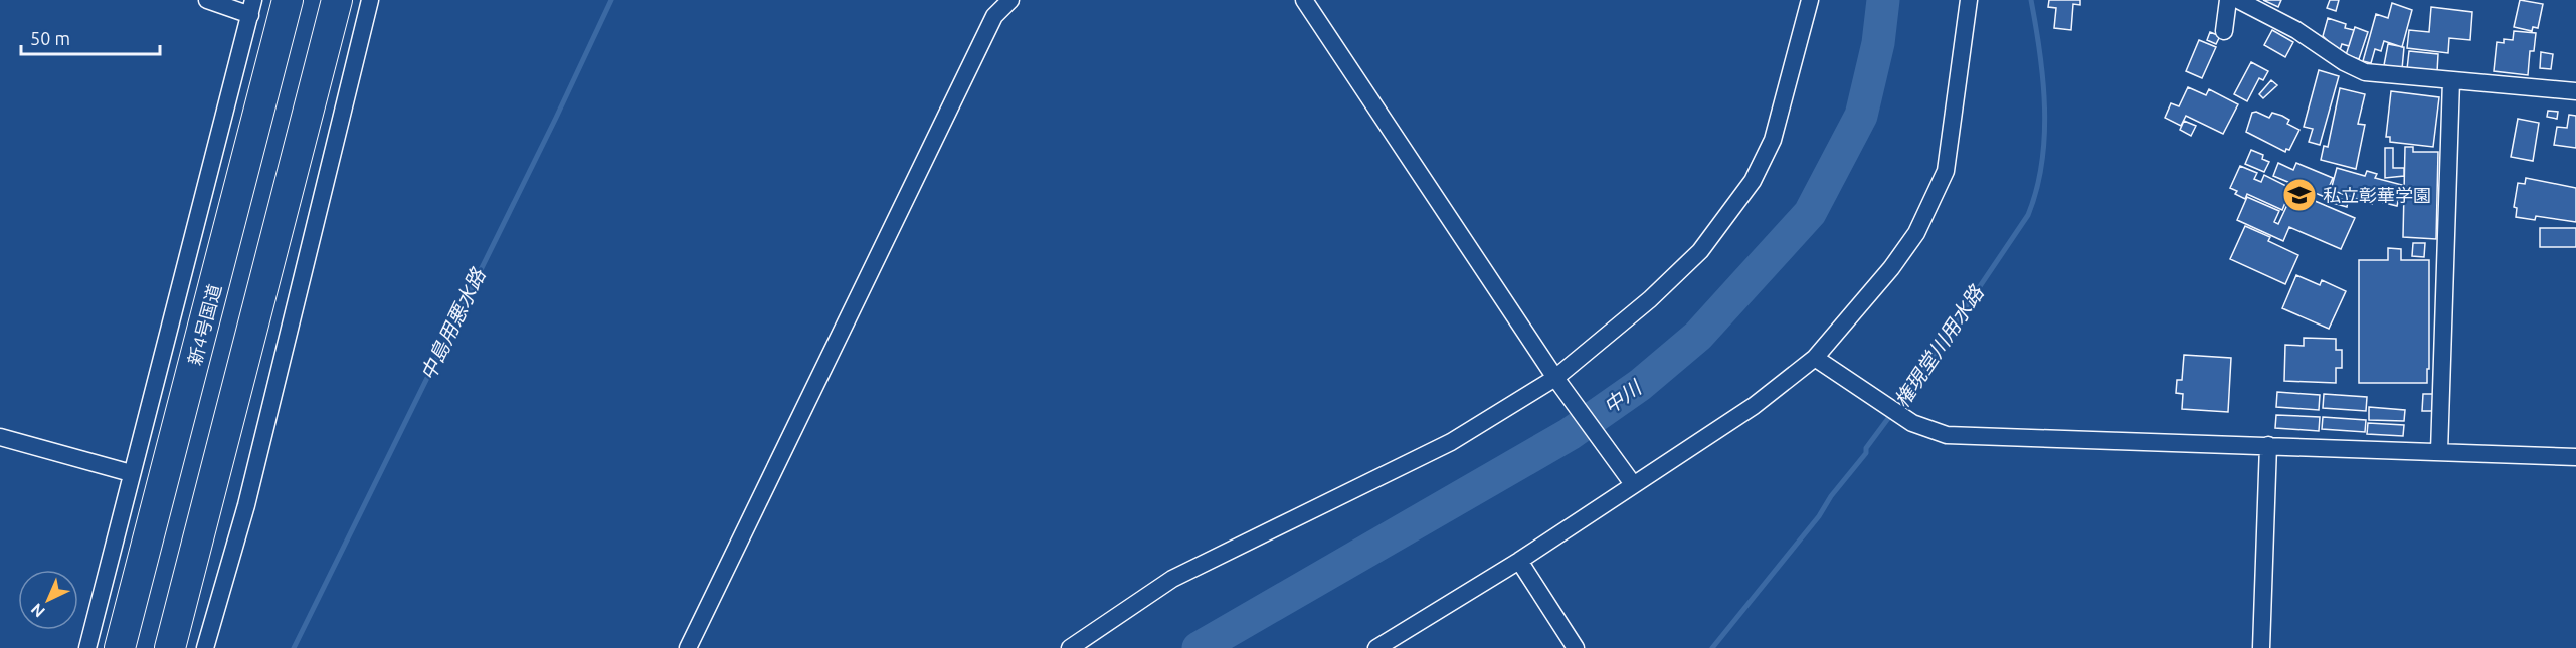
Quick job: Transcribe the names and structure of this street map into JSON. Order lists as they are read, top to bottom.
{
  "streets": {
    "highway": ["新4号国道"]
  },
  "water": ["中島用悪水路", "権現堂川用水路", "中川"],
  "places": {
    "school or university": ["私立彰華学園"]
  },
  "scale_bar": "50 m",
  "north": "bottom left"
}
